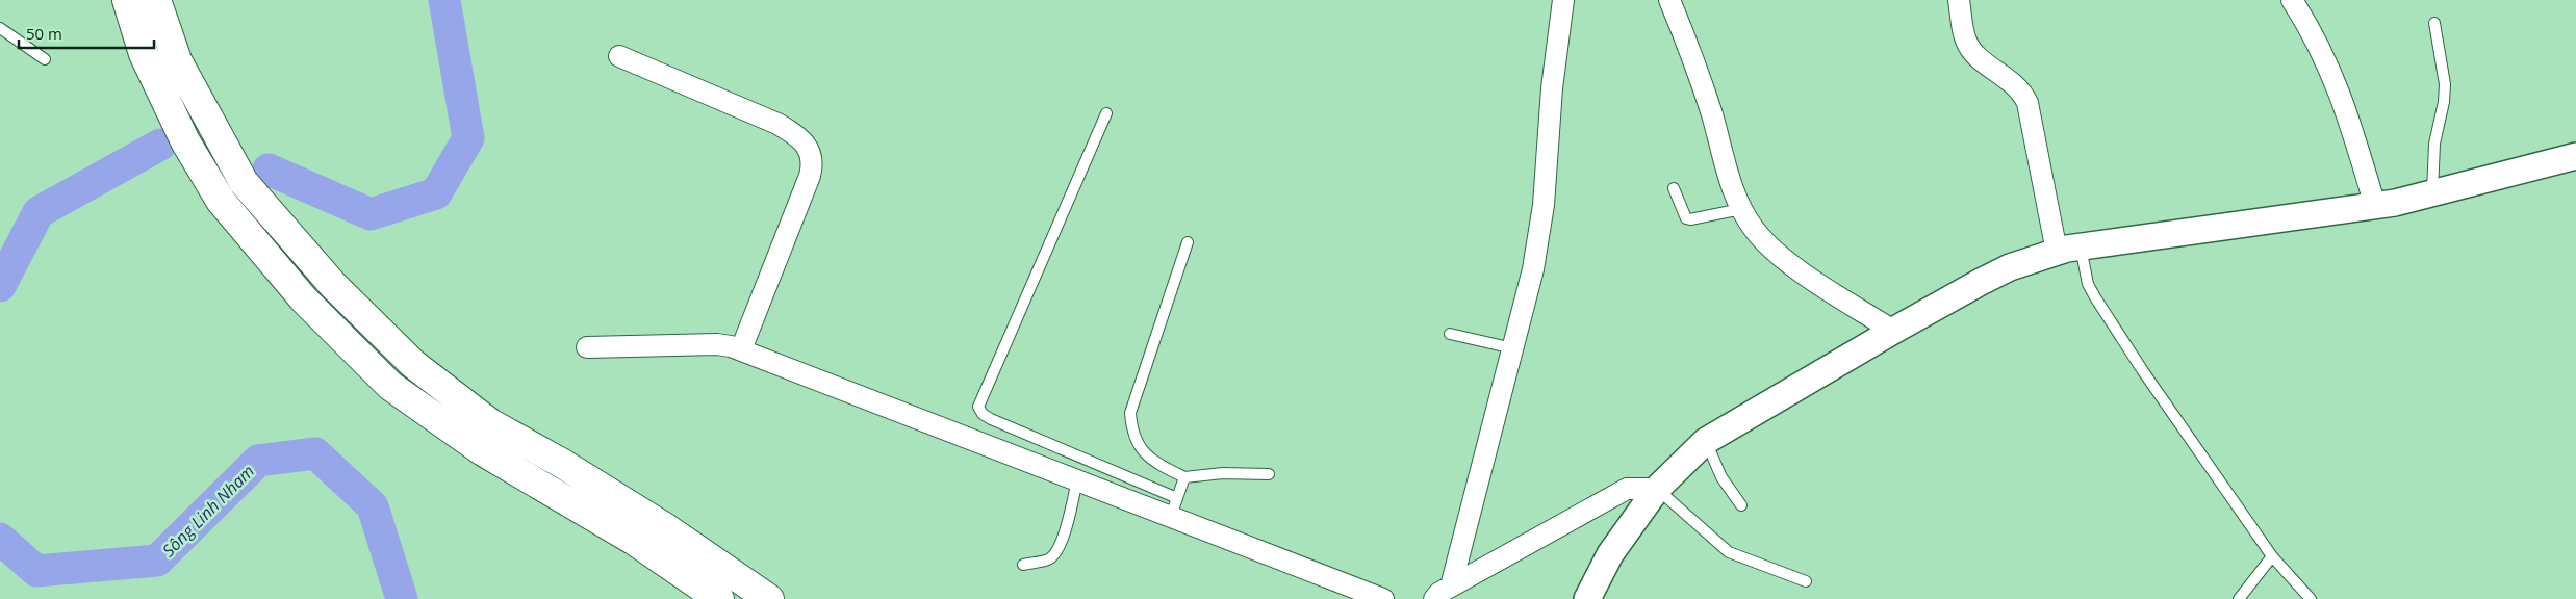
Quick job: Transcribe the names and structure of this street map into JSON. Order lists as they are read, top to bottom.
{
  "water": ["Sông Linh Nham"],
  "scale_bar": "50 m"
}
